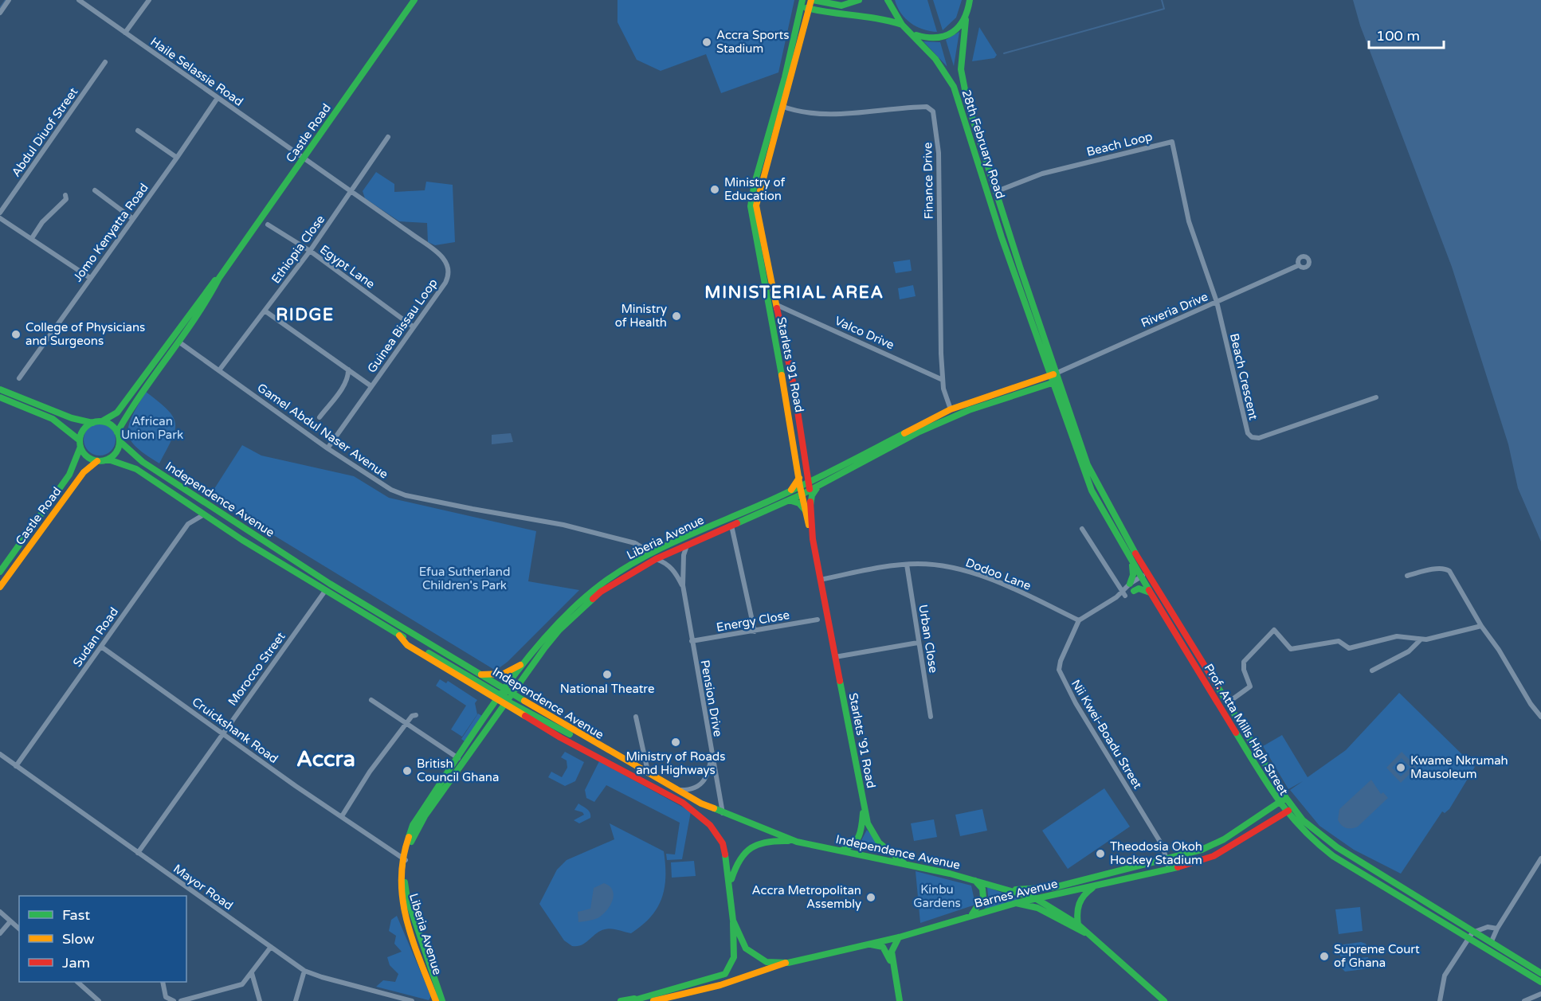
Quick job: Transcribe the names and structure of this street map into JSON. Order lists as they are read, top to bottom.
{
  "streets": {
    "main road": [
      "Castle Road",
      "28th February Road",
      "Starlets '91 Road",
      "Independence Avenue",
      "Liberia Avenue",
      "Prof. Atta Mills High Street",
      "Barnes Avenue"
    ],
    "street": [
      "Haile Selassie Road",
      "Abdul Diuof Street",
      "Beach Loop",
      "Finance Drive",
      "Jomo Kenyatta Road",
      "Ethiopia Close",
      "Egypt Lane",
      "Riveria Drive",
      "Guinea Bissau Loop",
      "Valco Drive",
      "Beach Crescent",
      "Gamel Abdul Naser Avenue",
      "Dodoo Lane",
      "Energy Close",
      "Sudan Road",
      "Urban Close",
      "Morocco Street",
      "Pension Drive",
      "Cruickshank Road",
      "Nii Kwei-Boadu Street",
      "Mayor Road"
    ]
  },
  "crossings": [
    ["Haile Selassie Road", "Castle Road"],
    ["Haile Selassie Road", "Jomo Kenyatta Road"],
    ["Haile Selassie Road", "Guinea Bissau Loop"],
    ["Castle Road", "Guinea Bissau Loop"],
    ["Castle Road", "Gamel Abdul Naser Avenue"],
    ["Castle Road", "Independence Avenue"],
    ["28th February Road", "Beach Loop"],
    ["28th February Road", "Riveria Drive"],
    ["28th February Road", "Starlets '91 Road"],
    ["28th February Road", "Liberia Avenue"],
    ["28th February Road", "Prof. Atta Mills High Street"],
    ["Beach Loop", "Riveria Drive"],
    ["Beach Loop", "Beach Crescent"],
    ["Finance Drive", "Valco Drive"],
    ["Finance Drive", "Starlets '91 Road"],
    ["Finance Drive", "Liberia Avenue"],
    ["Ethiopia Close", "Egypt Lane"],
    ["Ethiopia Close", "Guinea Bissau Loop"],
    ["Ethiopia Close", "Gamel Abdul Naser Avenue"],
    ["Egypt Lane", "Guinea Bissau Loop"],
    ["Riveria Drive", "Beach Crescent"],
    ["Riveria Drive", "Liberia Avenue"],
    ["Guinea Bissau Loop", "Gamel Abdul Naser Avenue"],
    ["Valco Drive", "Starlets '91 Road"],
    ["Starlets '91 Road", "Independence Avenue"],
    ["Starlets '91 Road", "Liberia Avenue"],
    ["Starlets '91 Road", "Dodoo Lane"],
    ["Gamel Abdul Naser Avenue", "Liberia Avenue"],
    ["Independence Avenue", "Liberia Avenue"],
    ["Independence Avenue", "Sudan Road"],
    ["Independence Avenue", "Morocco Street"],
    ["Independence Avenue", "Pension Drive"],
    ["Independence Avenue", "Barnes Avenue"],
    ["Liberia Avenue", "Pension Drive"],
    ["Liberia Avenue", "Prof. Atta Mills High Street"],
    ["Liberia Avenue", "Cruickshank Road"],
    ["Dodoo Lane", "Urban Close"],
    ["Dodoo Lane", "Nii Kwei-Boadu Street"],
    ["Energy Close", "Pension Drive"],
    ["Sudan Road", "Cruickshank Road"],
    ["Sudan Road", "Mayor Road"],
    ["Morocco Street", "Cruickshank Road"],
    ["Morocco Street", "Mayor Road"],
    ["Prof. Atta Mills High Street", "Barnes Avenue"],
    ["Nii Kwei-Boadu Street", "Barnes Avenue"]
  ],
  "districts": ["MINISTERIAL AREA", "RIDGE", "Accra"],
  "parks": ["African Union Park", "Efua Sutherland Children's Park", "Kinbu Gardens"],
  "places": [
    "Accra Sports Stadium",
    "Ministry of Education",
    "Ministry of Health",
    "College of Physicians and Surgeons",
    "National Theatre",
    "Ministry of Roads and Highways",
    "Kwame Nkrumah Mausoleum",
    "British Council Ghana",
    "Theodosia Okoh Hockey Stadium",
    "Accra Metropolitan Assembly",
    "Supreme Court of Ghana"
  ],
  "legend": ["Fast", "Slow", "Jam"],
  "scale_bar": "100 m"
}
